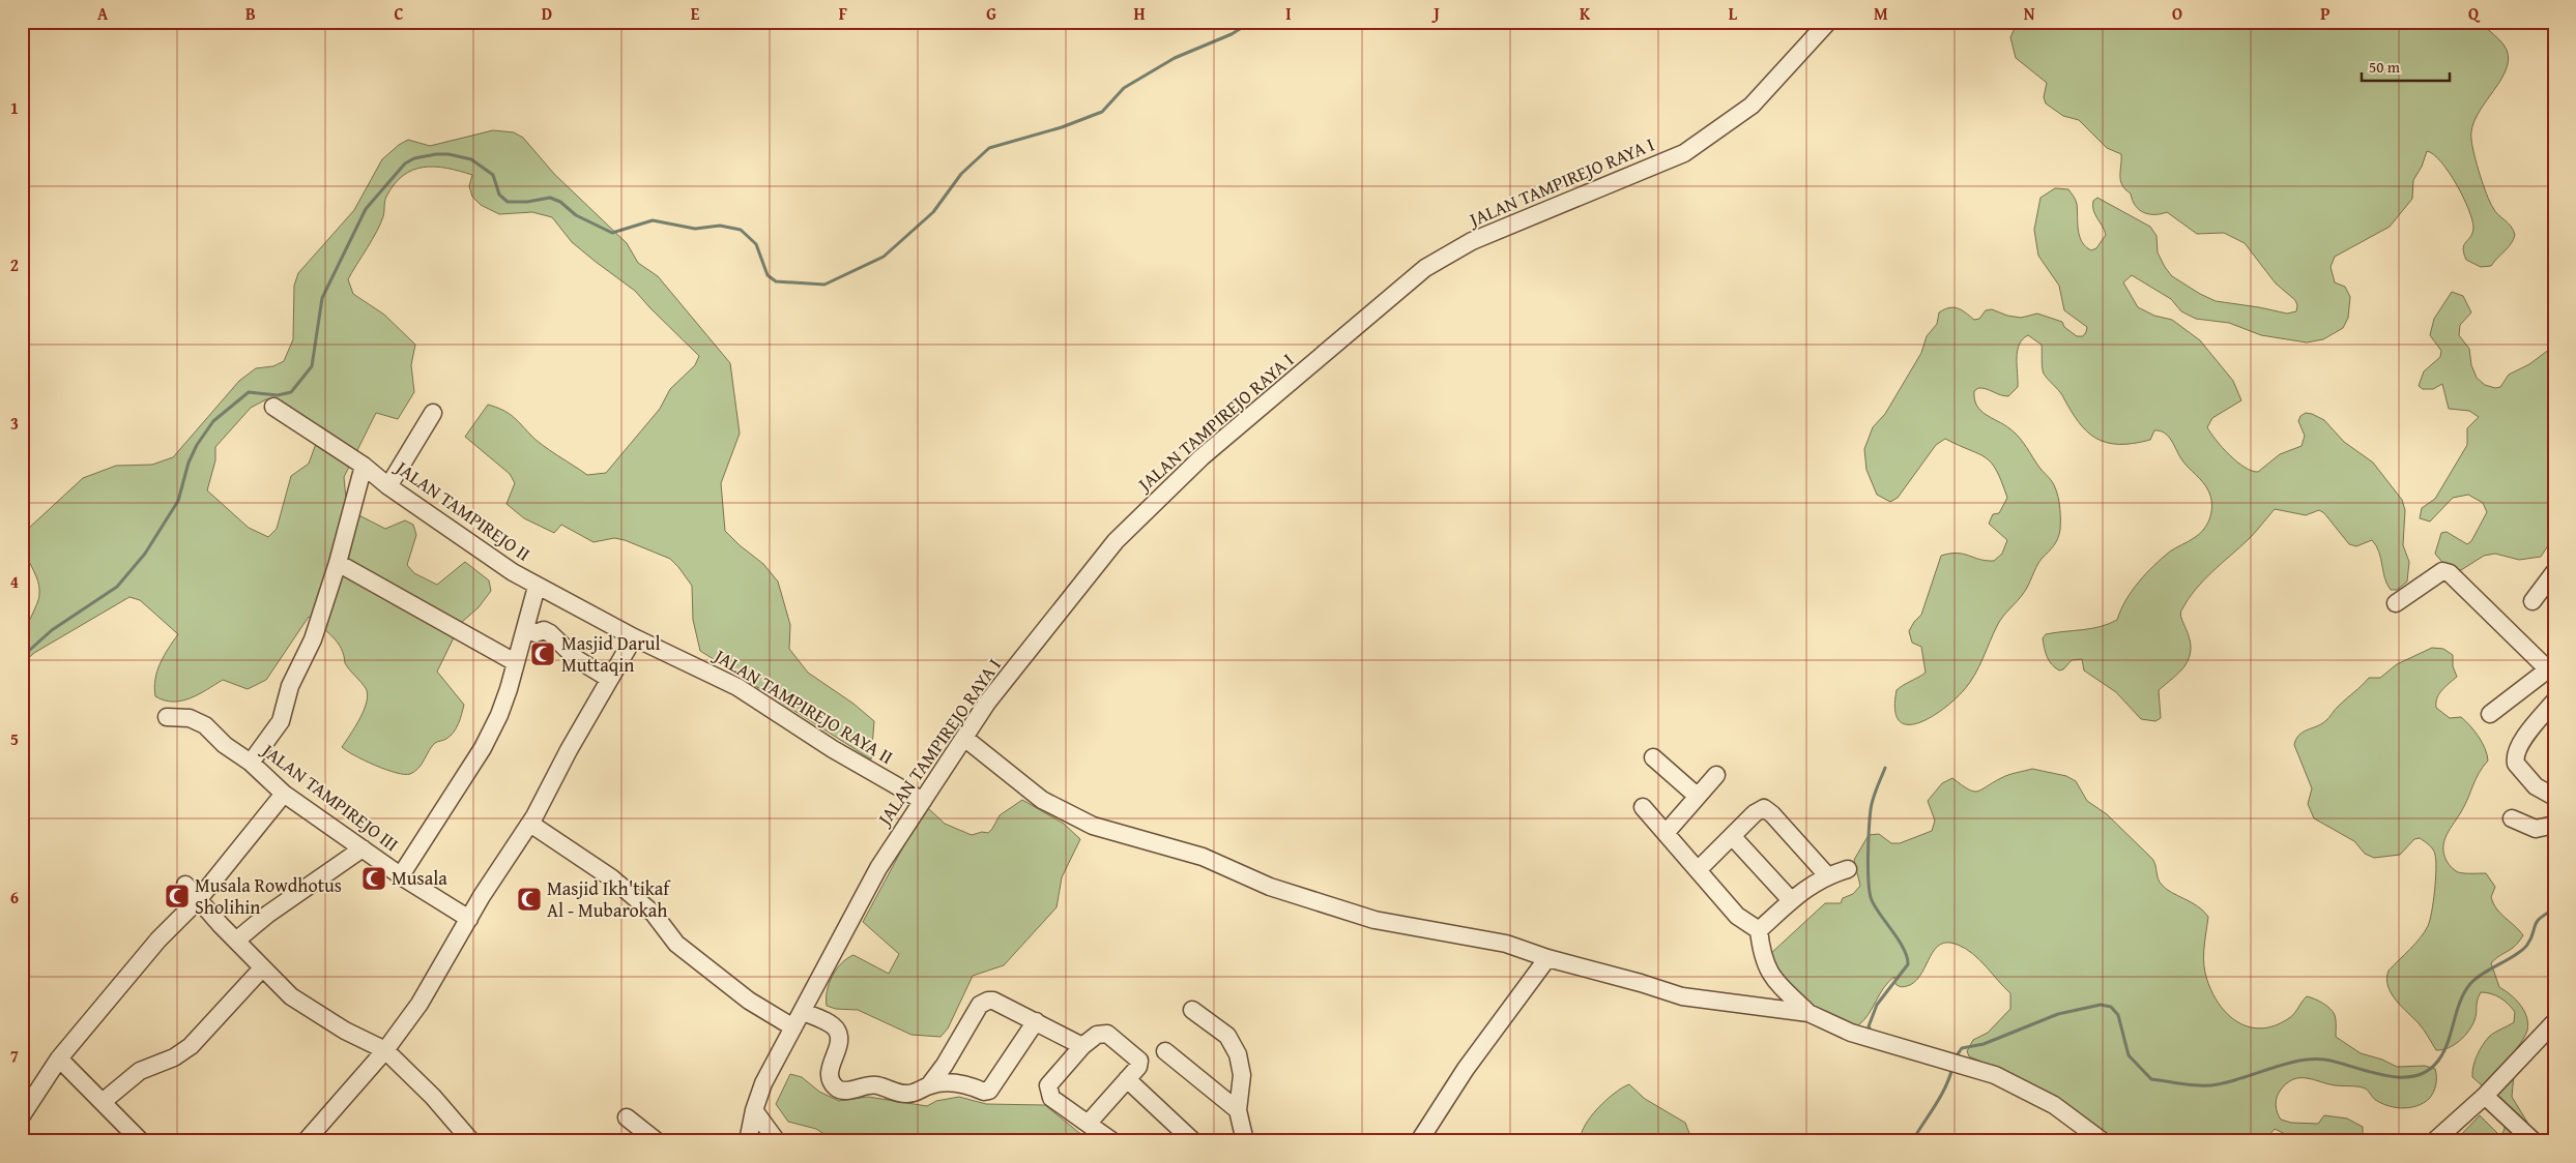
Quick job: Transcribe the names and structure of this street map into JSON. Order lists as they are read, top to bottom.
{
  "streets": {
    "street": [
      "JALAN TAMPIREJO RAYA I",
      "JALAN TAMPIREJO II",
      "JALAN TAMPIREJO RAYA II",
      "JALAN TAMPIREJO III"
    ]
  },
  "crossings": [
    ["JALAN TAMPIREJO RAYA I", "JALAN TAMPIREJO RAYA II"],
    ["JALAN TAMPIREJO II", "JALAN TAMPIREJO RAYA II"]
  ],
  "places": {
    "mosque": [
      "Masjid Darul Muttaqin",
      "Musala",
      "Musala Rowdhotus Sholihin",
      "Masjid Ikh'tikaf Al - Mubarokah"
    ]
  },
  "scale_bar": "50 m",
  "grid": {
    "columns": [
      "A",
      "B",
      "C",
      "D",
      "E",
      "F",
      "G",
      "H",
      "I",
      "J",
      "K",
      "L",
      "M",
      "N",
      "O",
      "P",
      "Q"
    ],
    "rows": [
      "1",
      "2",
      "3",
      "4",
      "5",
      "6",
      "7"
    ]
  }
}
